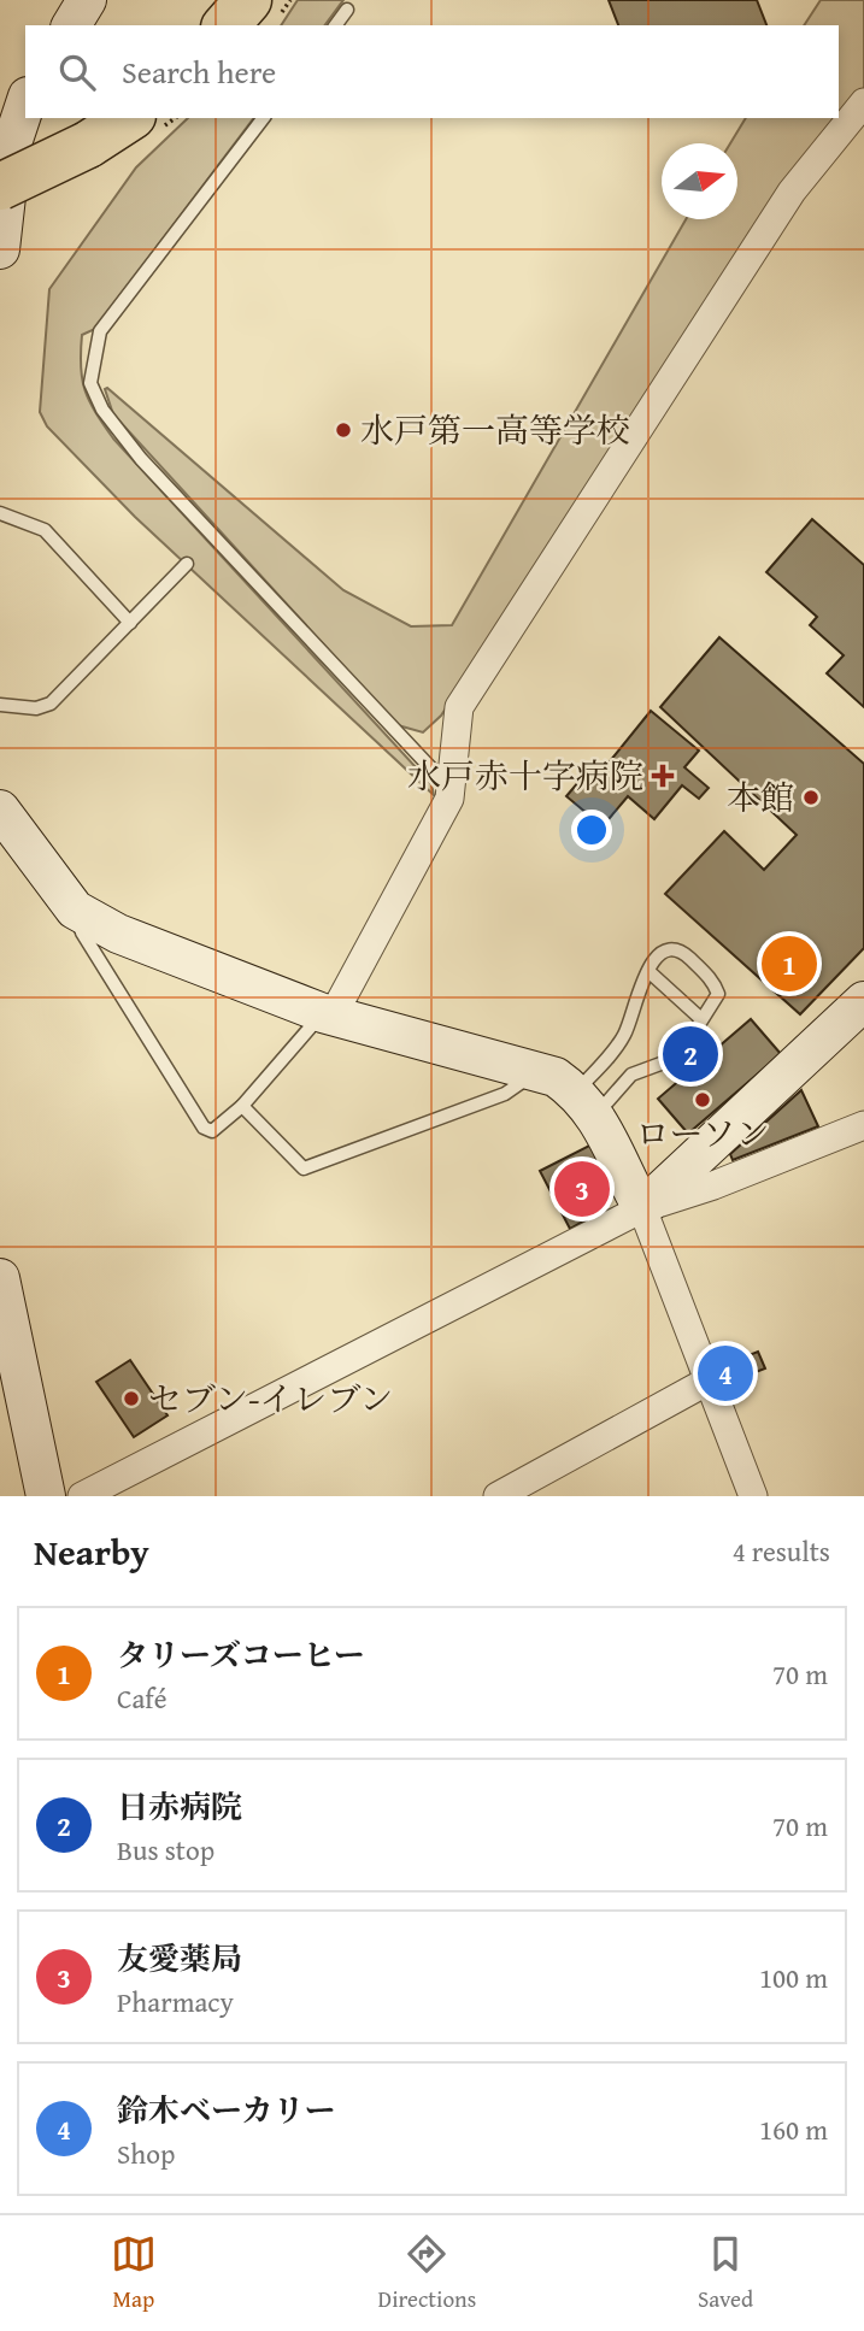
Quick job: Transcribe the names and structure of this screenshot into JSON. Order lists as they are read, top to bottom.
{
  "places": {
    "other": [
      "水戸第一高等学校",
      "本館",
      "ローソン",
      "セブン-イレブン"
    ],
    "health": ["水戸赤十字病院"]
  },
  "north": "right",
  "page": {
    "search": "Search here",
    "pins": [
      "1",
      "2",
      "3",
      "4"
    ],
    "heading": ["Nearby", "4 results"],
    "list": [
      {
        "mark": "1",
        "name": "タリーズコーヒー",
        "note": "Café",
        "value": "70 m"
      },
      {
        "mark": "2",
        "name": "日赤病院",
        "note": "Bus stop",
        "value": "70 m"
      },
      {
        "mark": "3",
        "name": "友愛薬局",
        "note": "Pharmacy",
        "value": "100 m"
      },
      {
        "mark": "4",
        "name": "鈴木ベーカリー",
        "note": "Shop",
        "value": "160 m"
      }
    ],
    "nav": ["Map", "Directions", "Saved"]
  }
}
